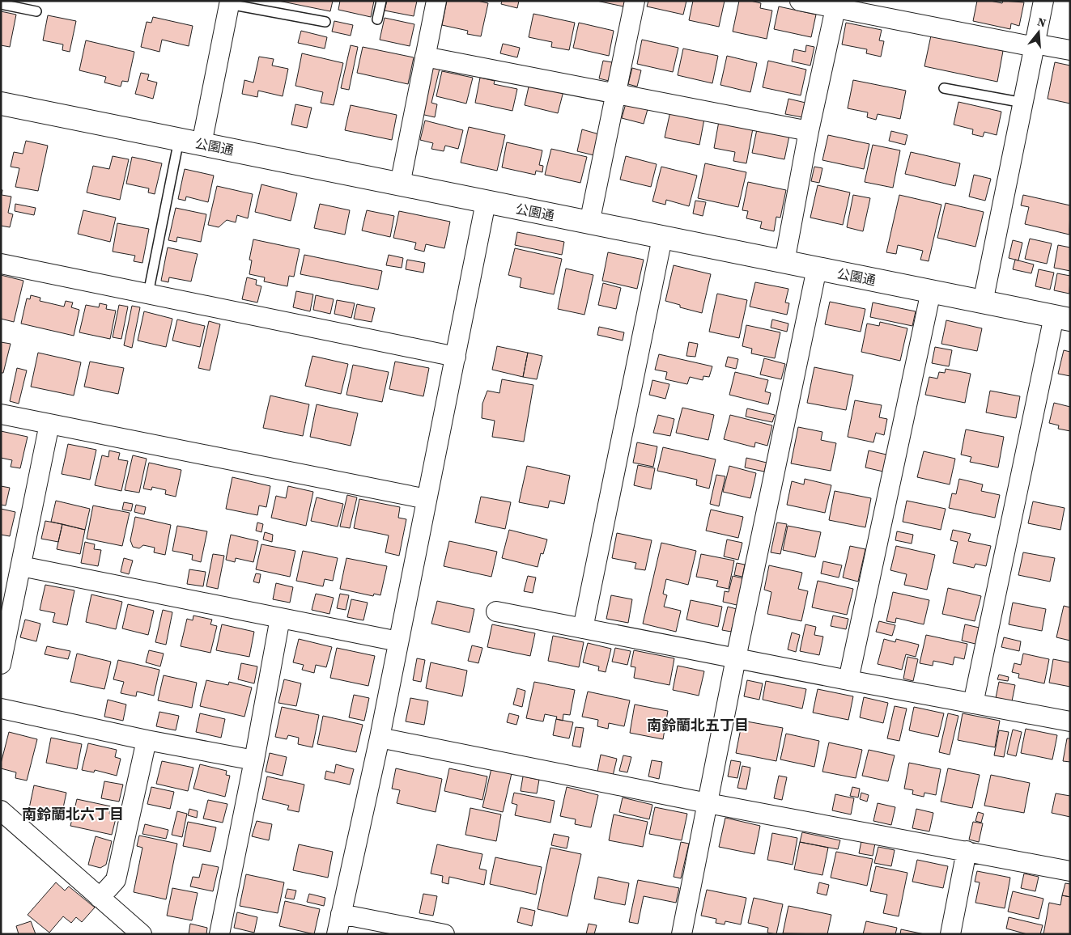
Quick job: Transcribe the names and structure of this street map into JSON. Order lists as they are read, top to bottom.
{
  "streets": {
    "street": ["公園通"]
  },
  "districts": ["南鈴蘭北五丁目", "南鈴蘭北六丁目"],
  "north": "top"
}
